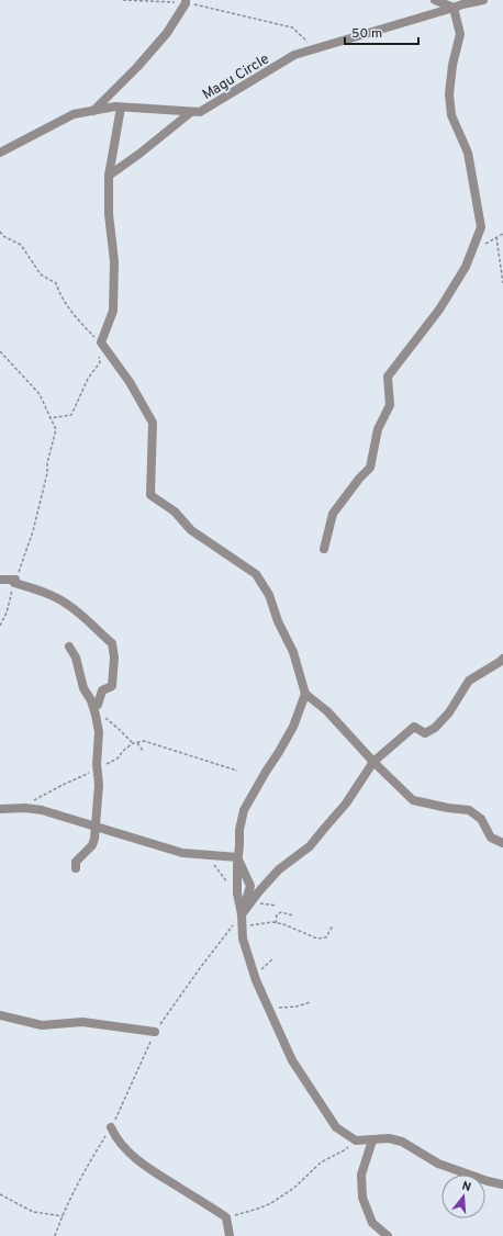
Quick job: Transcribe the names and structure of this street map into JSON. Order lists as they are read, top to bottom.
{
  "streets": {
    "street": ["Magu Circle"]
  },
  "scale_bar": "50 m",
  "north": "top"
}
